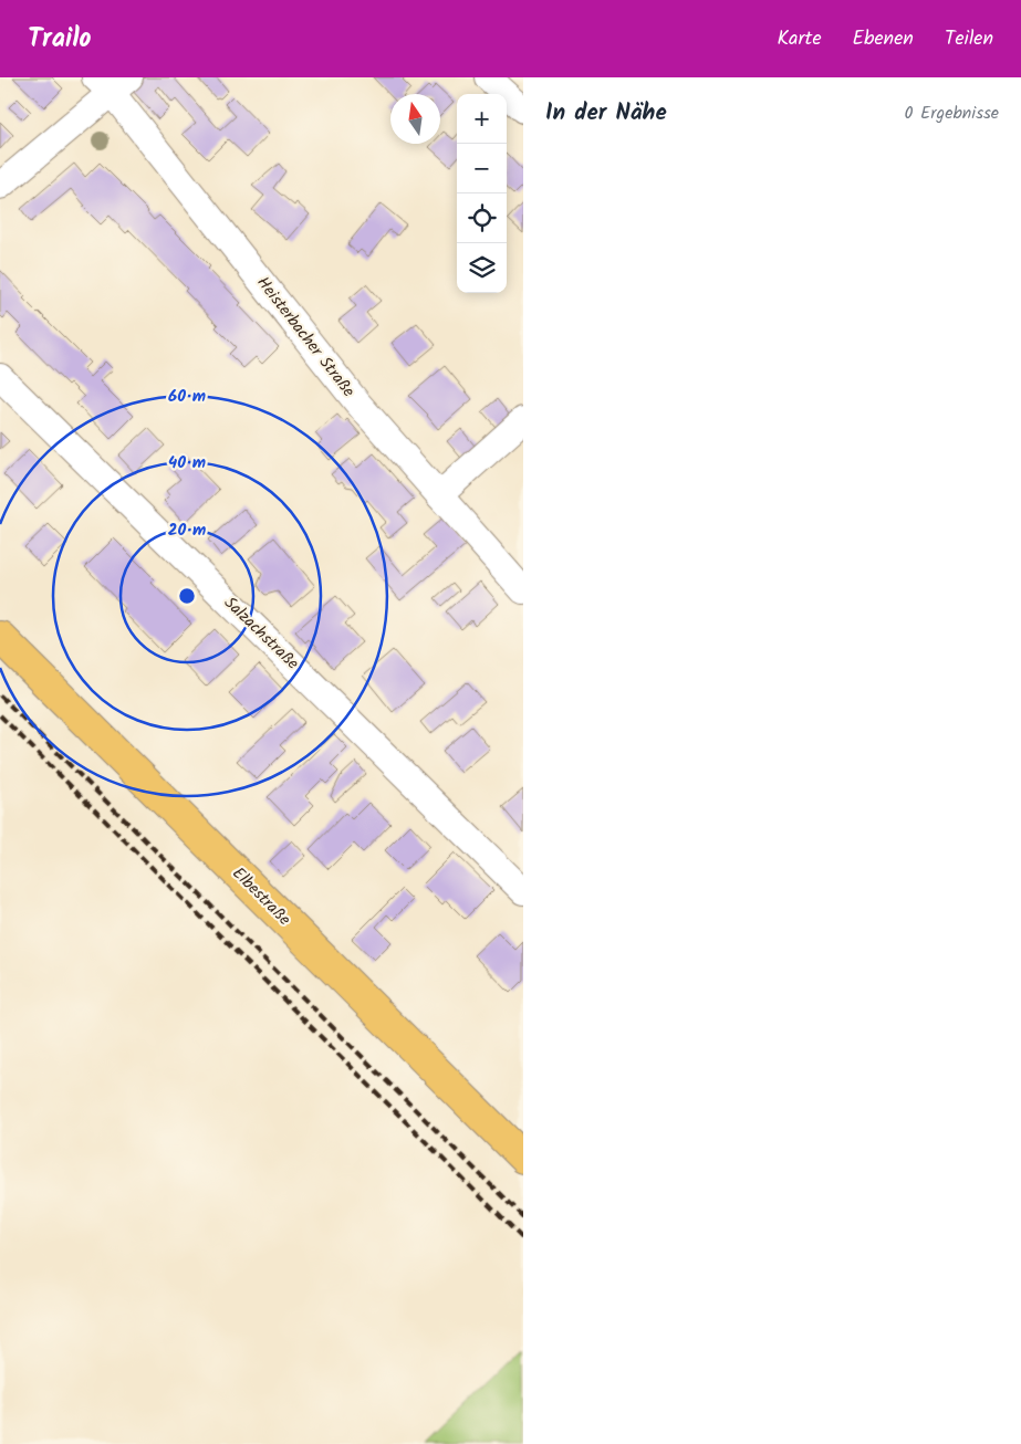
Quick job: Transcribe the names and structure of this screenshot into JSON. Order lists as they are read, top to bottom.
{
  "streets": {
    "main road": ["Elbestraße"],
    "street": ["Heisterbacher Straße", "Salzachstraße"]
  },
  "north": "top",
  "page": {
    "header": "Trailo",
    "nav": ["Karte", "Ebenen", "Teilen"],
    "heading": ["In der Nähe", "0 Ergebnisse"],
    "map_buttons": ["+", "−"]
  },
  "rings": ["60 m", "40 m", "20 m"]
}
